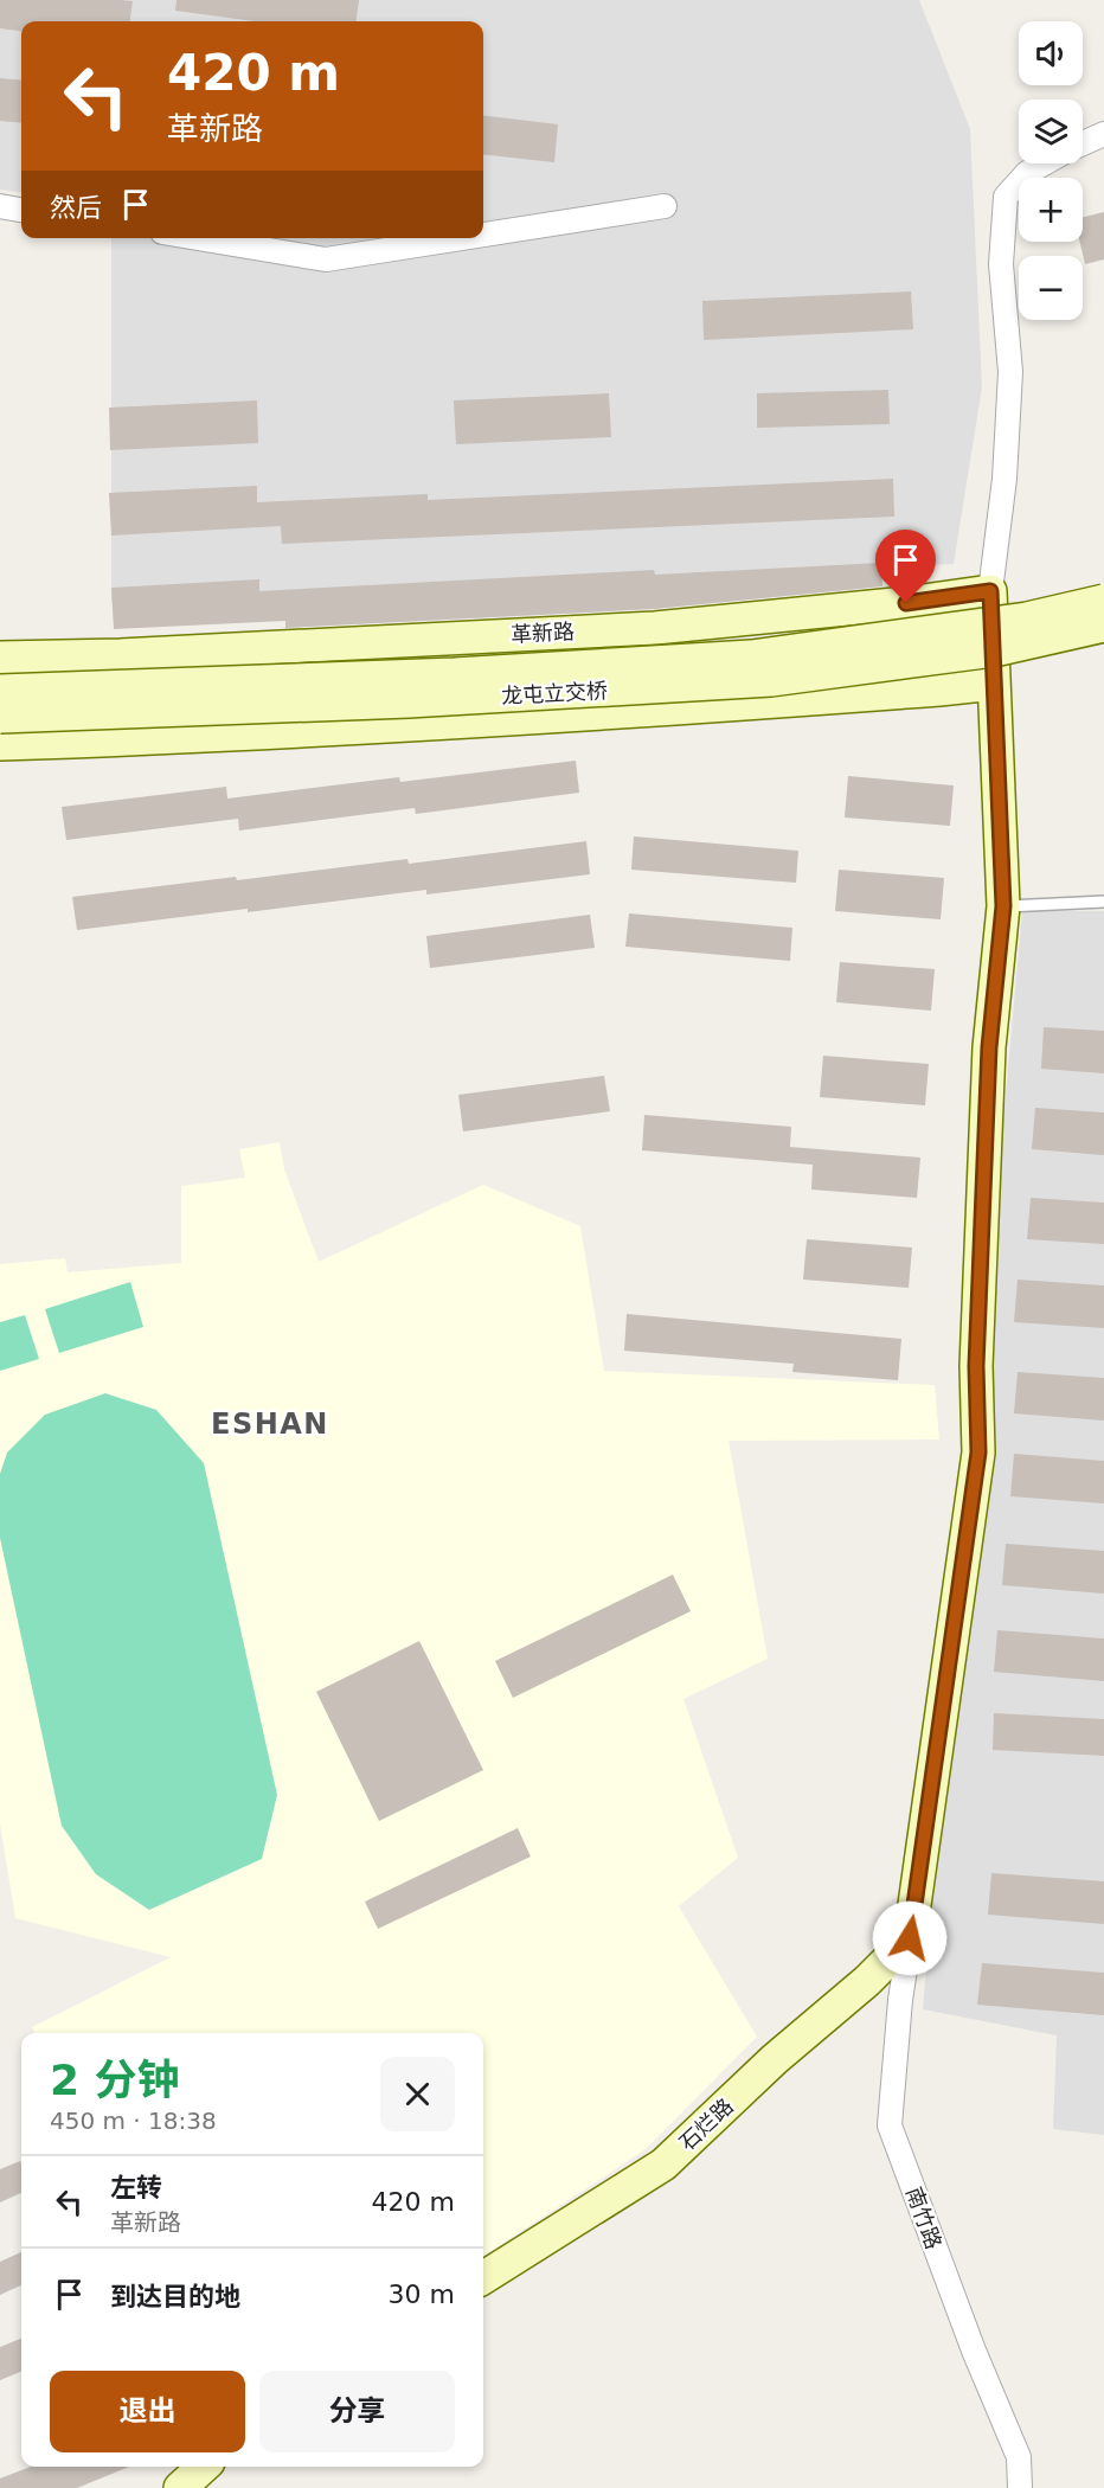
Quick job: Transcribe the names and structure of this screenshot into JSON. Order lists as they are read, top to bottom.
{
  "streets": {
    "street": [
      "革新路",
      "龙屯立交桥",
      "石烂路",
      "南竹路"
    ]
  },
  "crossings": [
    ["石烂路", "南竹路"]
  ],
  "districts": ["ESHAN"],
  "page": {
    "map_buttons": ["+", "−"],
    "turn": ["420 m", "革新路"],
    "then": "然后",
    "heading": ["2 分钟", "450 m · 18:38"],
    "list": [
      {
        "name": "左转",
        "note": "革新路",
        "value": "420 m"
      },
      {
        "name": "到达目的地",
        "value": "30 m"
      }
    ],
    "buttons": ["退出", "分享"]
  }
}
